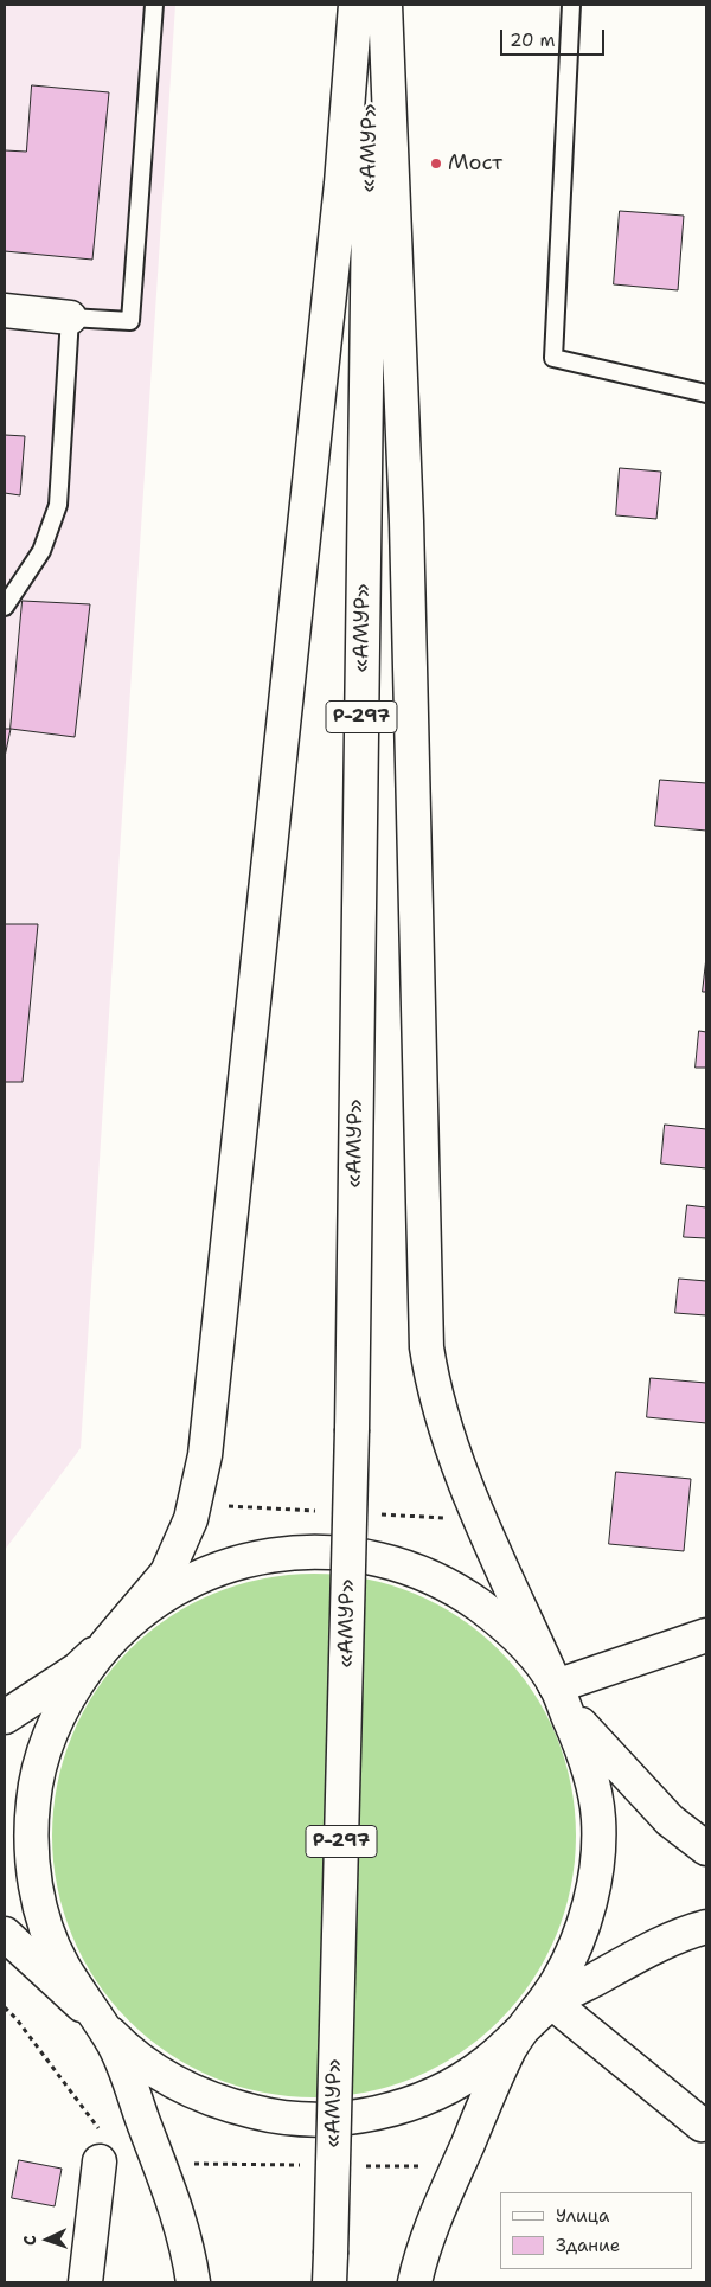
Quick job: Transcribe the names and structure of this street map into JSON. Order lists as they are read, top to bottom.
{
  "streets": {
    "main road": ["«АМУР»", "Р-297"]
  },
  "places": ["Мост"],
  "legend": ["Улица", "Здание"],
  "scale_bar": "20 m",
  "north": "left"
}
